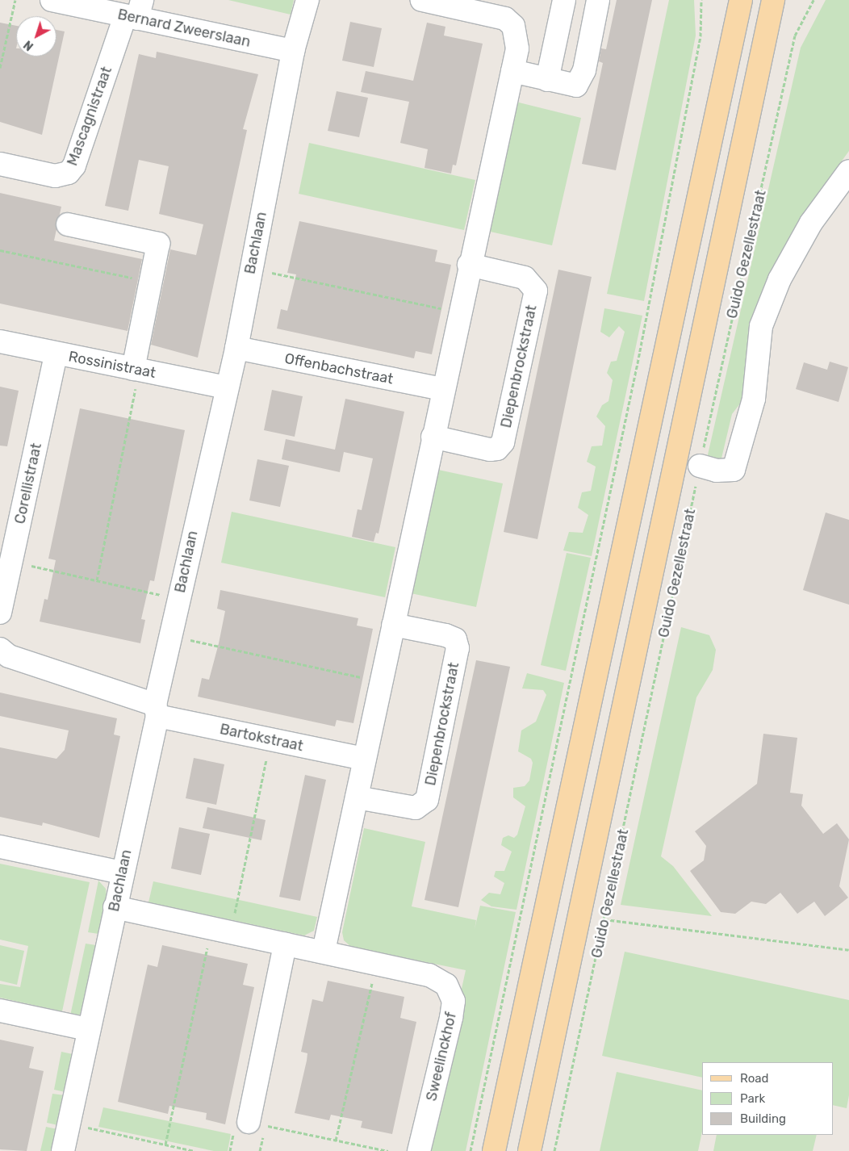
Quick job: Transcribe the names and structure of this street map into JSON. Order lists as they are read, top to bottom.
{
  "streets": {
    "main road": ["Guido Gezellestraat"],
    "street": [
      "Bernard Zweerslaan",
      "Mascagnistraat",
      "Bachlaan",
      "Rossinistraat",
      "Diepenbrockstraat",
      "Offenbachstraat",
      "Corellistraat",
      "Bartokstraat",
      "Sweelinckhof"
    ]
  },
  "crossings": [
    ["Bernard Zweerslaan", "Mascagnistraat"],
    ["Bernard Zweerslaan", "Bachlaan"],
    ["Bachlaan", "Rossinistraat"],
    ["Bachlaan", "Offenbachstraat"],
    ["Bachlaan", "Bartokstraat"],
    ["Bachlaan", "Sweelinckhof"],
    ["Rossinistraat", "Corellistraat"]
  ],
  "legend": ["Road", "Park", "Building"],
  "north": "bottom left"
}
